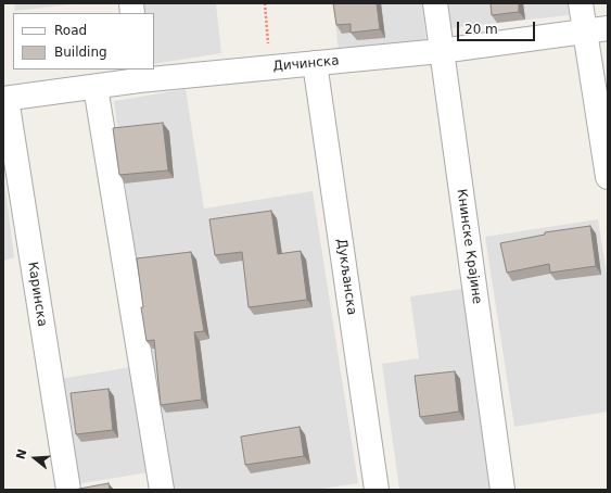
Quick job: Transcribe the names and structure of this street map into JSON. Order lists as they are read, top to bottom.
{
  "streets": {
    "street": [
      "Дичинска",
      "Книнске Крајине",
      "Дукљанска",
      "Каринска"
    ]
  },
  "crossings": [
    ["Дичинска", "Книнске Крајине"],
    ["Дичинска", "Дукљанска"],
    ["Дичинска", "Каринска"]
  ],
  "legend": ["Road", "Building"],
  "scale_bar": "20 m",
  "north": "left"
}
